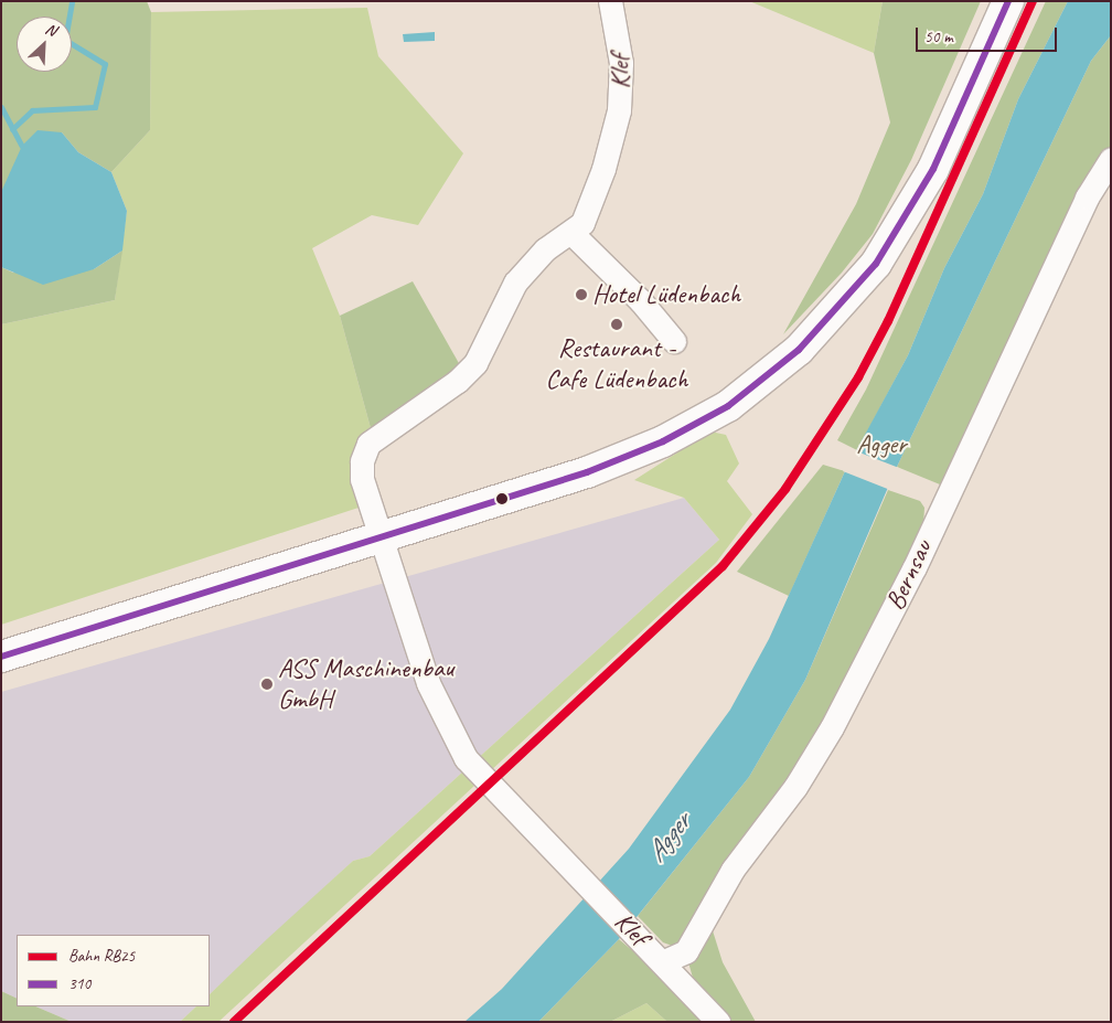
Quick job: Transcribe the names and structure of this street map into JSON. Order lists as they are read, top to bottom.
{
  "streets": {
    "street": ["Klef", "Bernsau"]
  },
  "crossings": [
    ["Klef", "Bernsau"]
  ],
  "water": ["Agger"],
  "parks": ["Agger"],
  "places": ["Hotel Lüdenbach", "Restaurant - Cafe Lüdenbach", "ASS Maschinenbau GmbH"],
  "lines": ["rail line RB25", "transit line 310"],
  "legend": ["Bahn RB25", "310"],
  "scale_bar": "50 m",
  "north": "top right"
}
